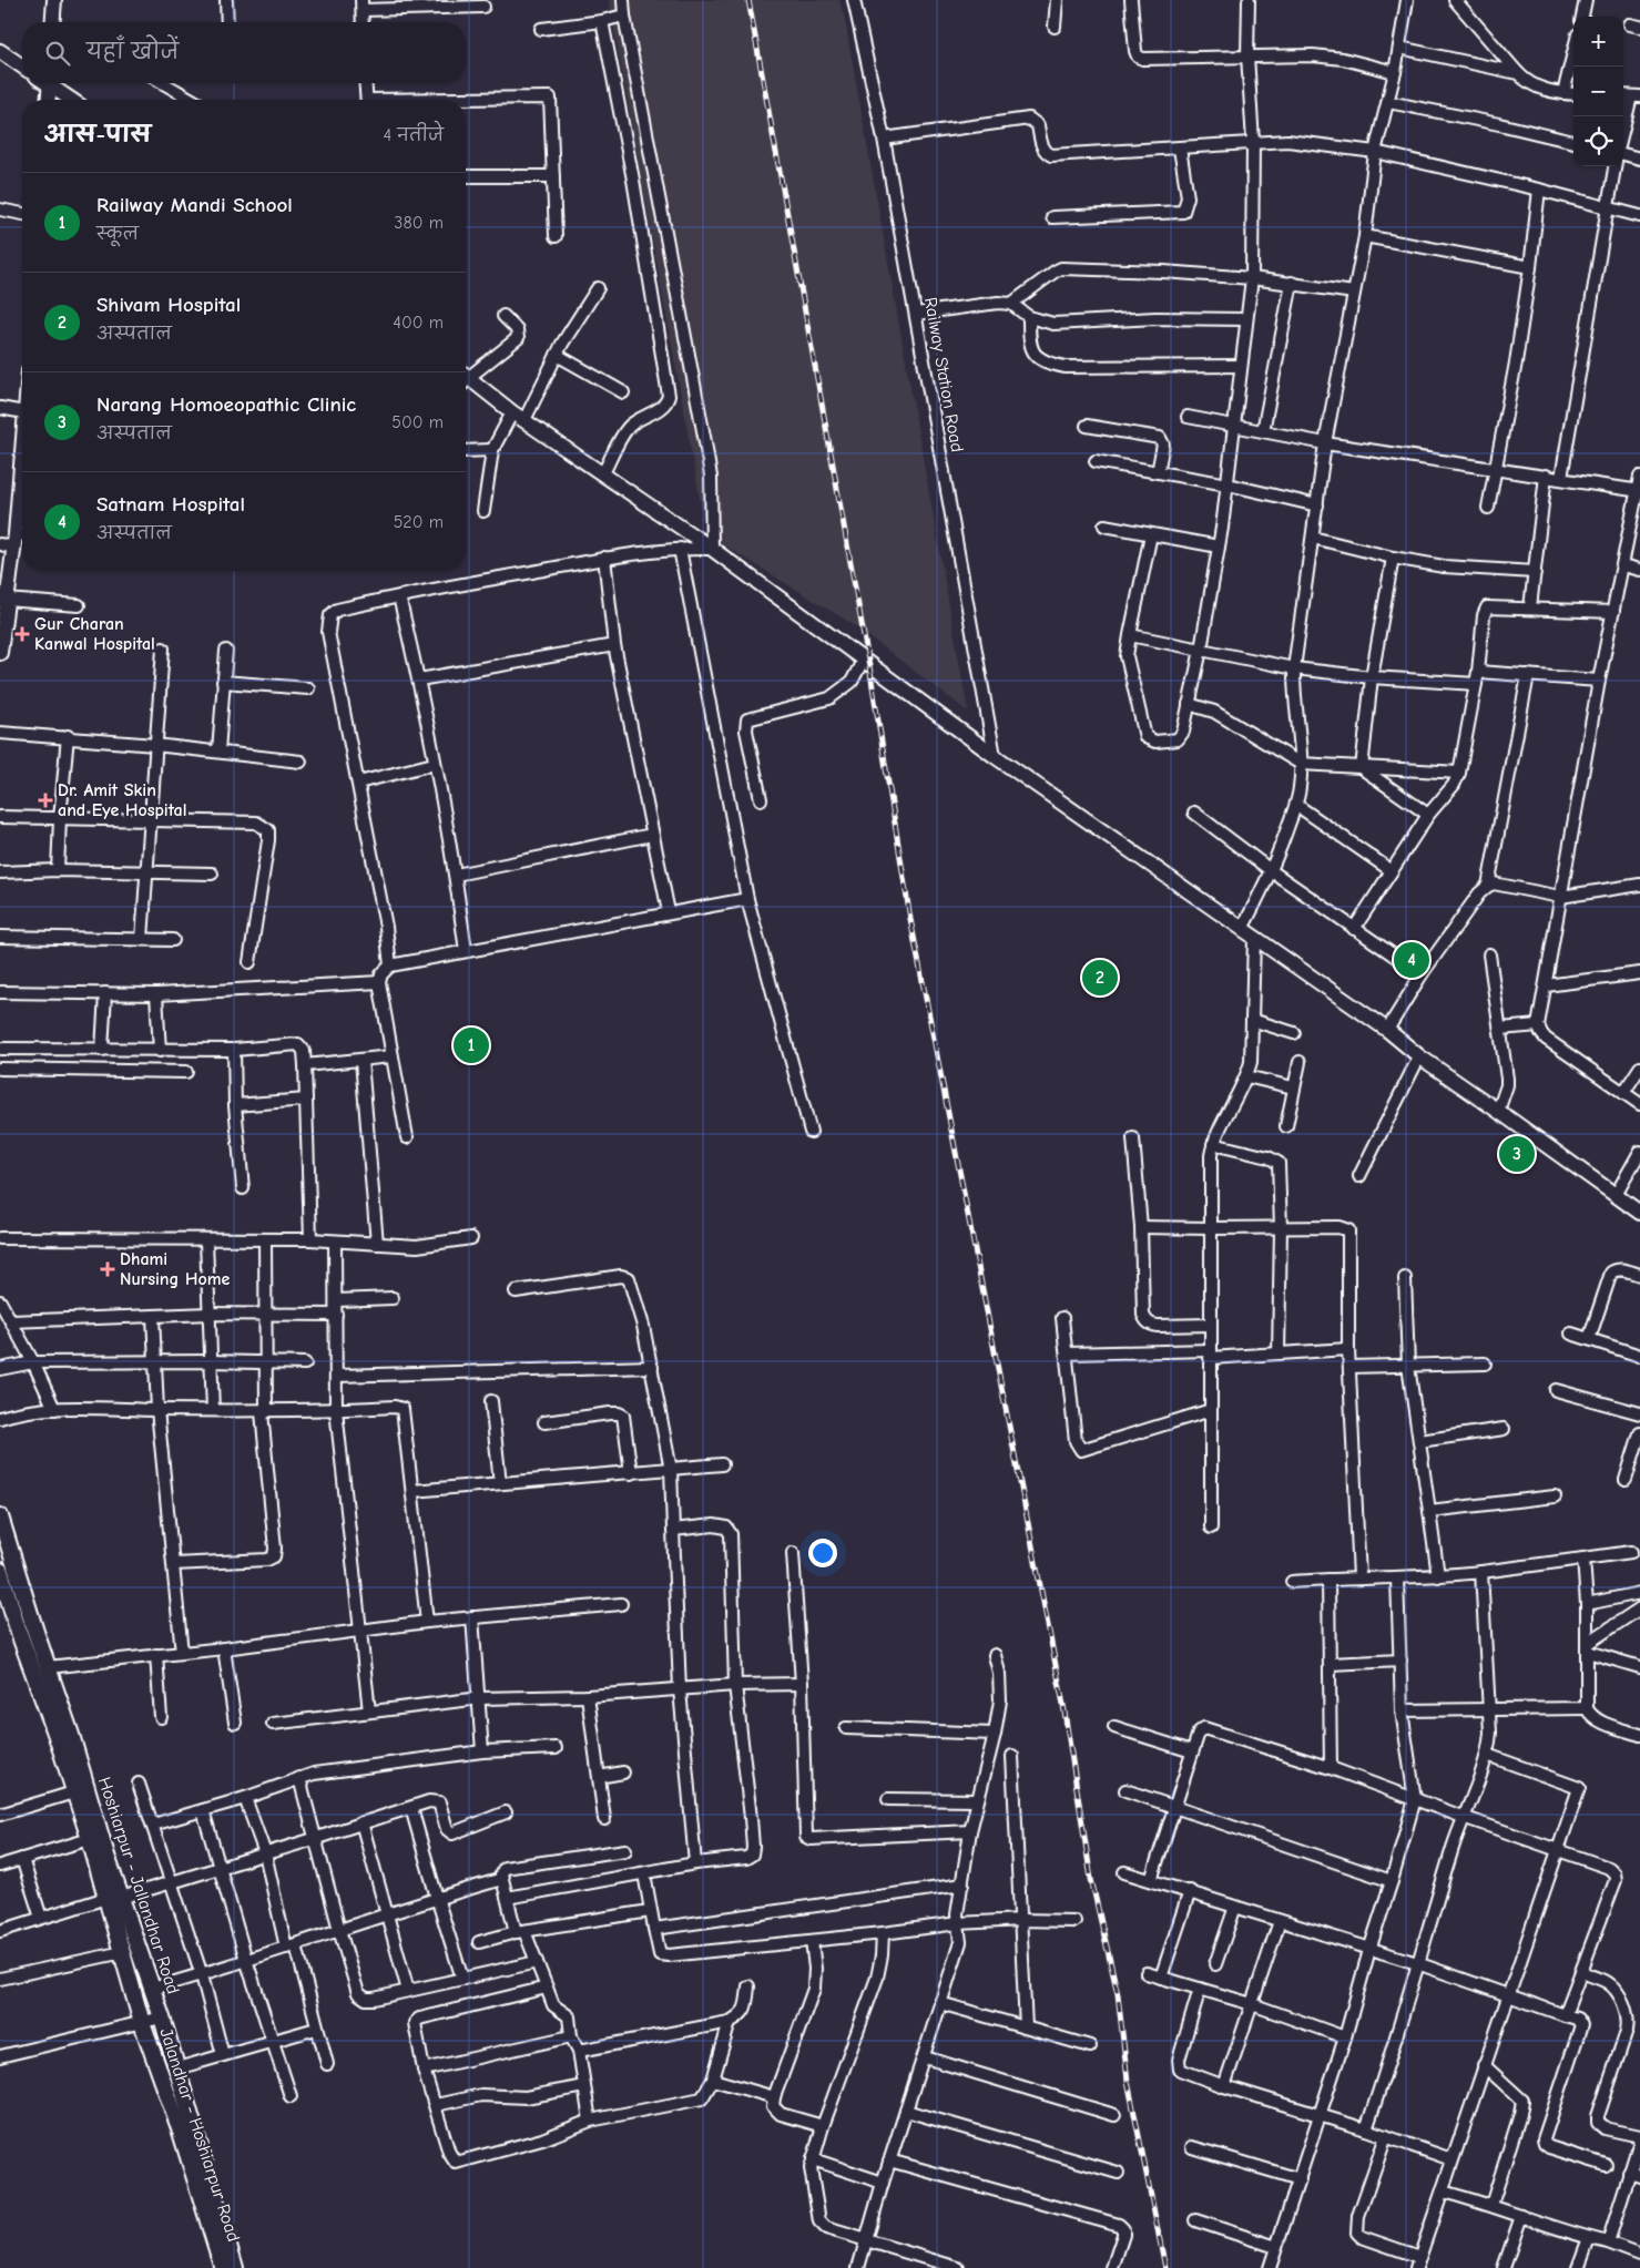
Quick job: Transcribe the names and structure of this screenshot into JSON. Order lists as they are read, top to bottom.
{
  "streets": {
    "highway": ["Hoshiarpur - Jallandhar Road", "Jalandhar - Hoshiarpur Road"],
    "street": ["Railway Station Road"]
  },
  "crossings": [
    ["Hoshiarpur - Jallandhar Road", "Jalandhar - Hoshiarpur Road"]
  ],
  "places": {
    "health": ["Gur Charan Kanwal Hospital", "Dr. Amit Skin and Eye Hospital", "Dhami Nursing Home"]
  },
  "page": {
    "map_buttons": ["+", "−"],
    "search": "यहाँ खोजें",
    "heading": ["आस-पास", "4 नतीजे"],
    "list": [
      {
        "mark": "1",
        "name": "Railway Mandi School",
        "note": "स्कूल",
        "value": "380 m"
      },
      {
        "mark": "2",
        "name": "Shivam Hospital",
        "note": "अस्पताल",
        "value": "400 m"
      },
      {
        "mark": "3",
        "name": "Narang Homoeopathic Clinic",
        "note": "अस्पताल",
        "value": "500 m"
      },
      {
        "mark": "4",
        "name": "Satnam Hospital",
        "note": "अस्पताल",
        "value": "520 m"
      }
    ],
    "pins": [
      "4",
      "2",
      "1",
      "3"
    ]
  }
}
